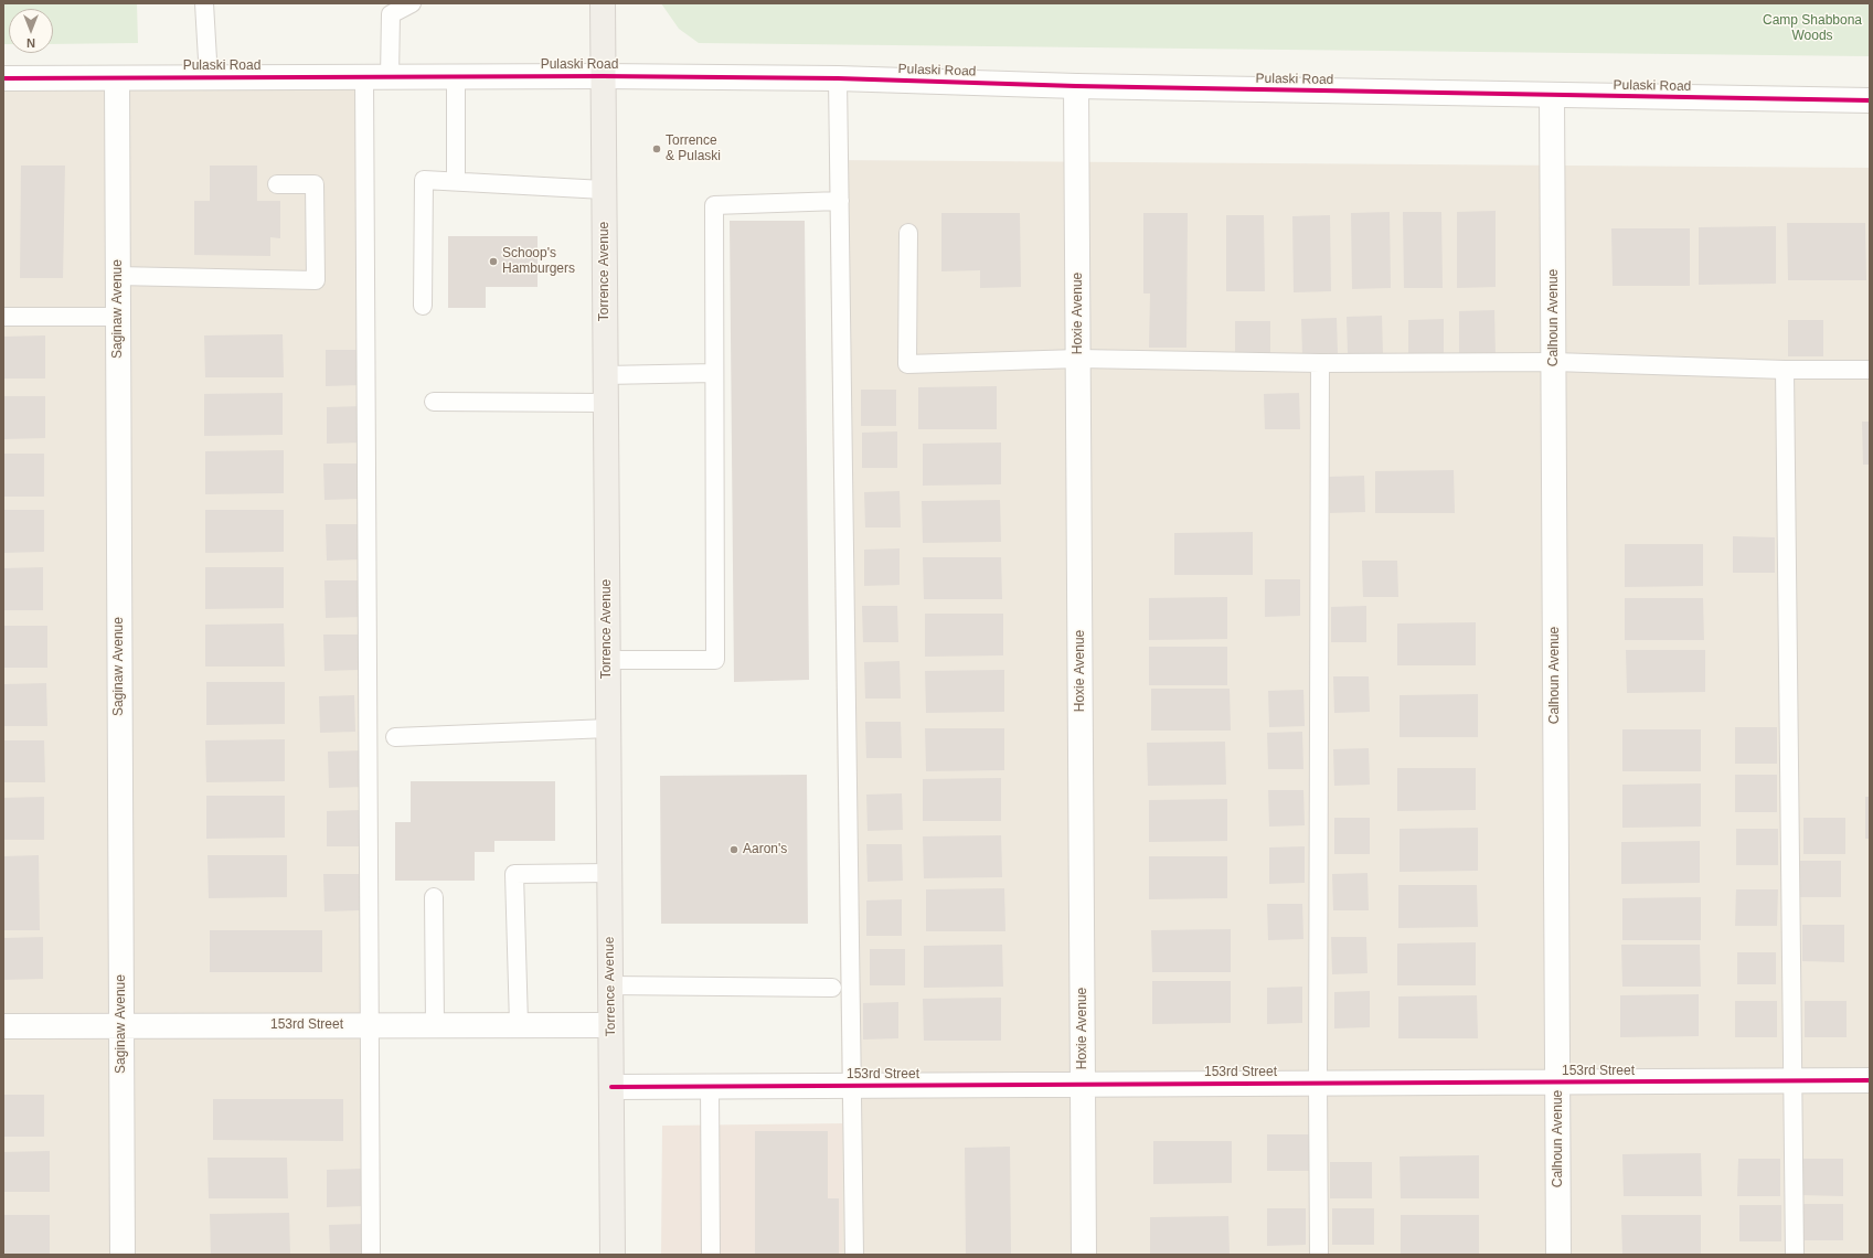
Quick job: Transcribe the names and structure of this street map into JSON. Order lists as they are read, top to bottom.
{
  "streets": {
    "main road": ["Torrence Avenue"],
    "street": [
      "Pulaski Road",
      "Saginaw Avenue",
      "Hoxie Avenue",
      "Calhoun Avenue",
      "153rd Street"
    ]
  },
  "crossings": [
    ["Pulaski Road", "Torrence Avenue"],
    ["Pulaski Road", "Saginaw Avenue"],
    ["Pulaski Road", "Hoxie Avenue"],
    ["Pulaski Road", "Calhoun Avenue"],
    ["Torrence Avenue", "153rd Street"],
    ["Saginaw Avenue", "153rd Street"],
    ["Hoxie Avenue", "153rd Street"],
    ["Calhoun Avenue", "153rd Street"]
  ],
  "parks": ["Camp Shabbona Woods"],
  "places": ["Torrence & Pulaski", "Schoop's Hamburgers", "Aaron's"],
  "north": "bottom"
}
